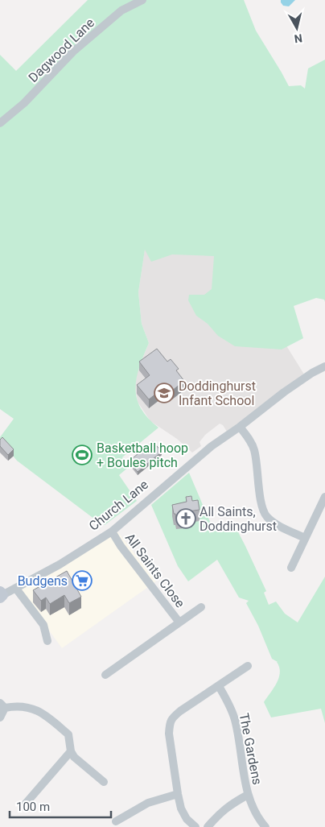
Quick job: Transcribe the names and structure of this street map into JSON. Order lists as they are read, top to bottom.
{
  "streets": {
    "street": [
      "Dagwood Lane",
      "Church Lane",
      "All Saints Close",
      "The Gardens"
    ]
  },
  "crossings": [
    ["Church Lane", "All Saints Close"]
  ],
  "places": {
    "school or university": ["Doddinghurst Infant School"],
    "sports": ["Basketball hoop + Boules pitch"],
    "church": ["All Saints, Doddinghurst"],
    "supermarket": ["Budgens"]
  },
  "scale_bar": "100 m",
  "north": "bottom"
}
